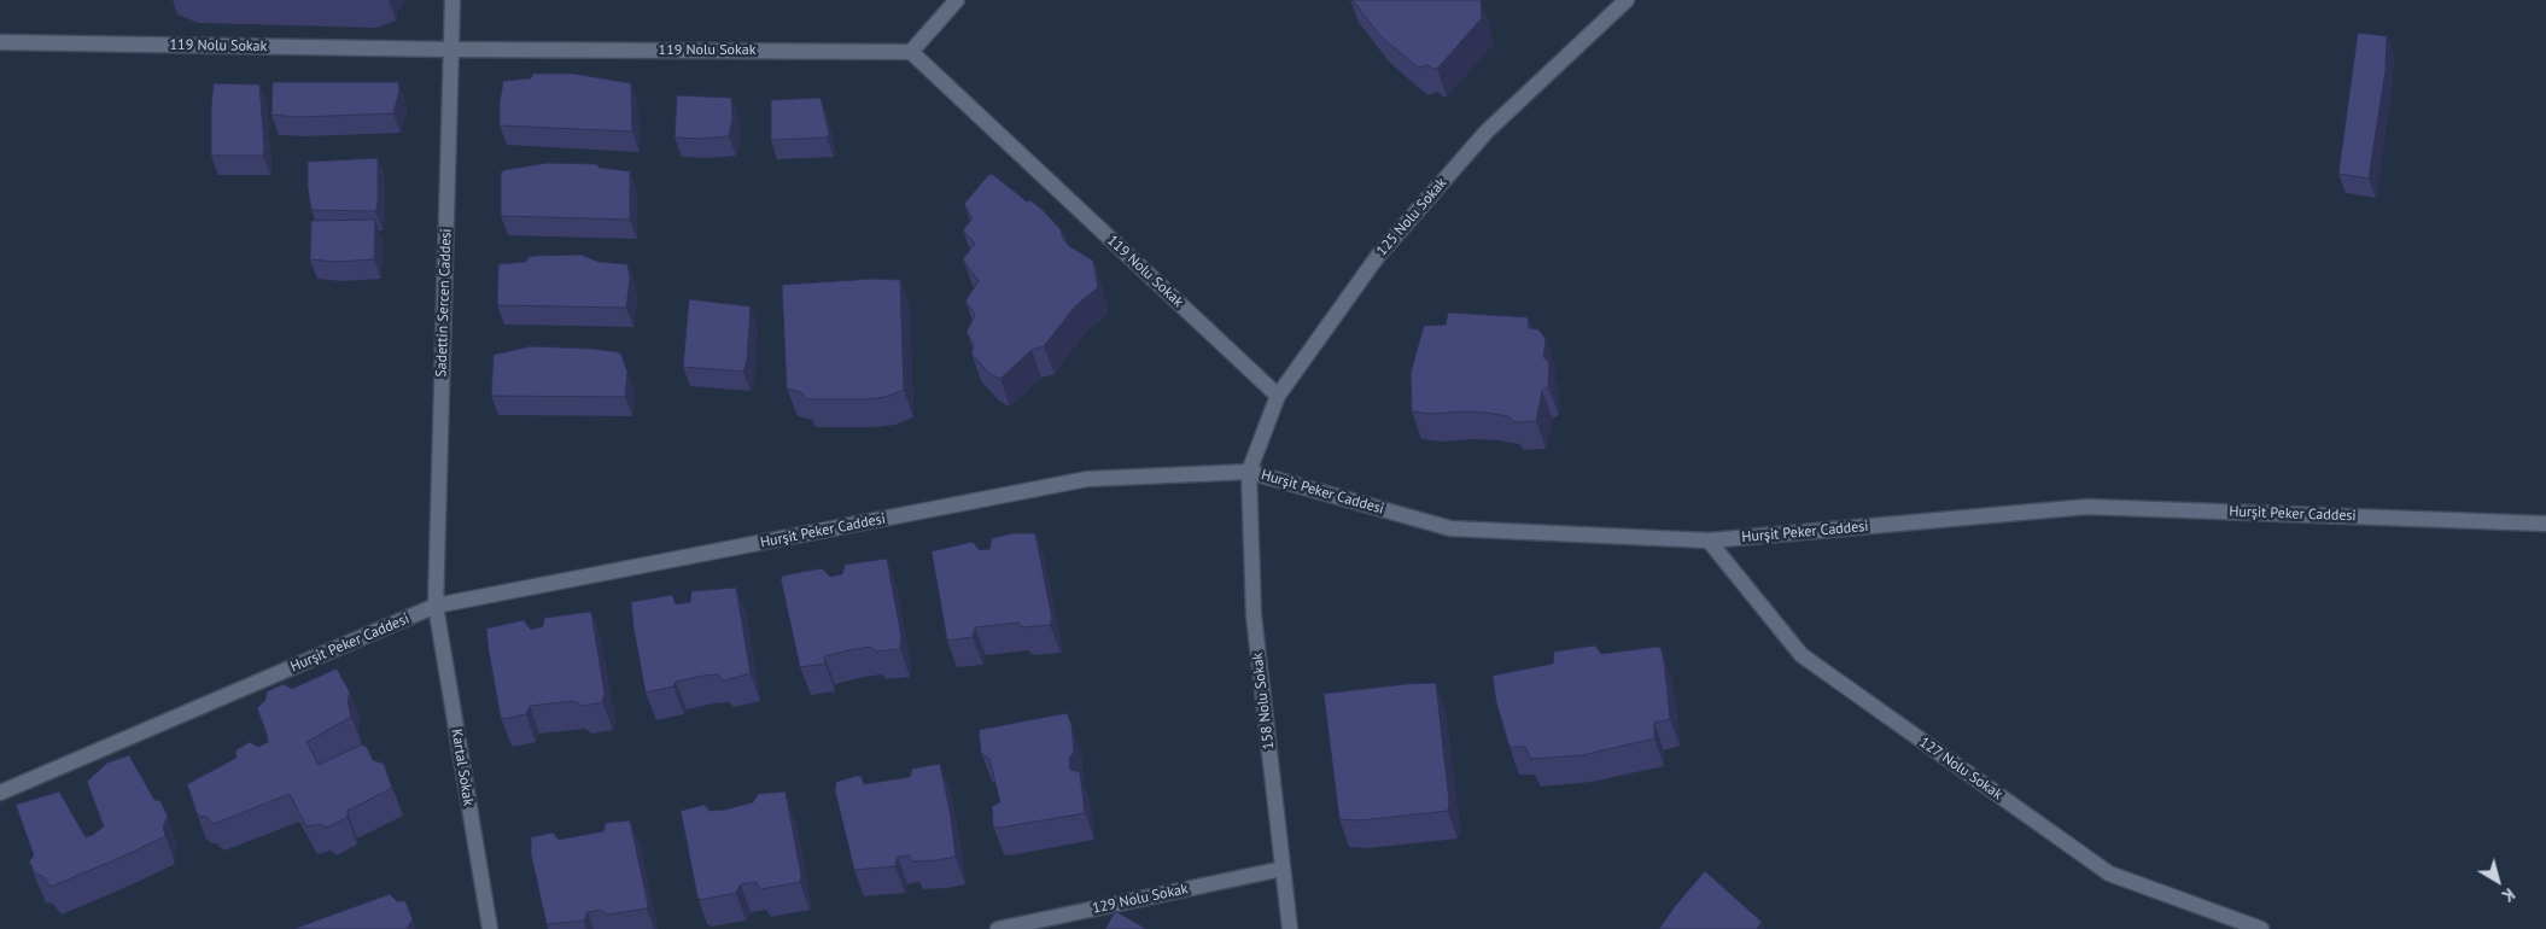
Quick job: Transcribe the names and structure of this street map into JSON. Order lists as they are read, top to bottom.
{
  "streets": {
    "street": [
      "119 Nolu Sokak",
      "125 Nolu Sokak",
      "Sadettin Sercen Caddesi",
      "Hurşit Peker Caddesi",
      "158 Nolu Sokak",
      "Kartal Sokak",
      "127 Nolu Sokak",
      "129 Nolu Sokak"
    ]
  },
  "crossings": [
    ["119 Nolu Sokak", "125 Nolu Sokak"],
    ["119 Nolu Sokak", "Sadettin Sercen Caddesi"],
    ["125 Nolu Sokak", "Hurşit Peker Caddesi"],
    ["125 Nolu Sokak", "158 Nolu Sokak"],
    ["Sadettin Sercen Caddesi", "Hurşit Peker Caddesi"],
    ["Sadettin Sercen Caddesi", "Kartal Sokak"],
    ["Hurşit Peker Caddesi", "158 Nolu Sokak"],
    ["Hurşit Peker Caddesi", "Kartal Sokak"],
    ["Hurşit Peker Caddesi", "127 Nolu Sokak"],
    ["158 Nolu Sokak", "129 Nolu Sokak"]
  ],
  "north": "bottom right"
}
